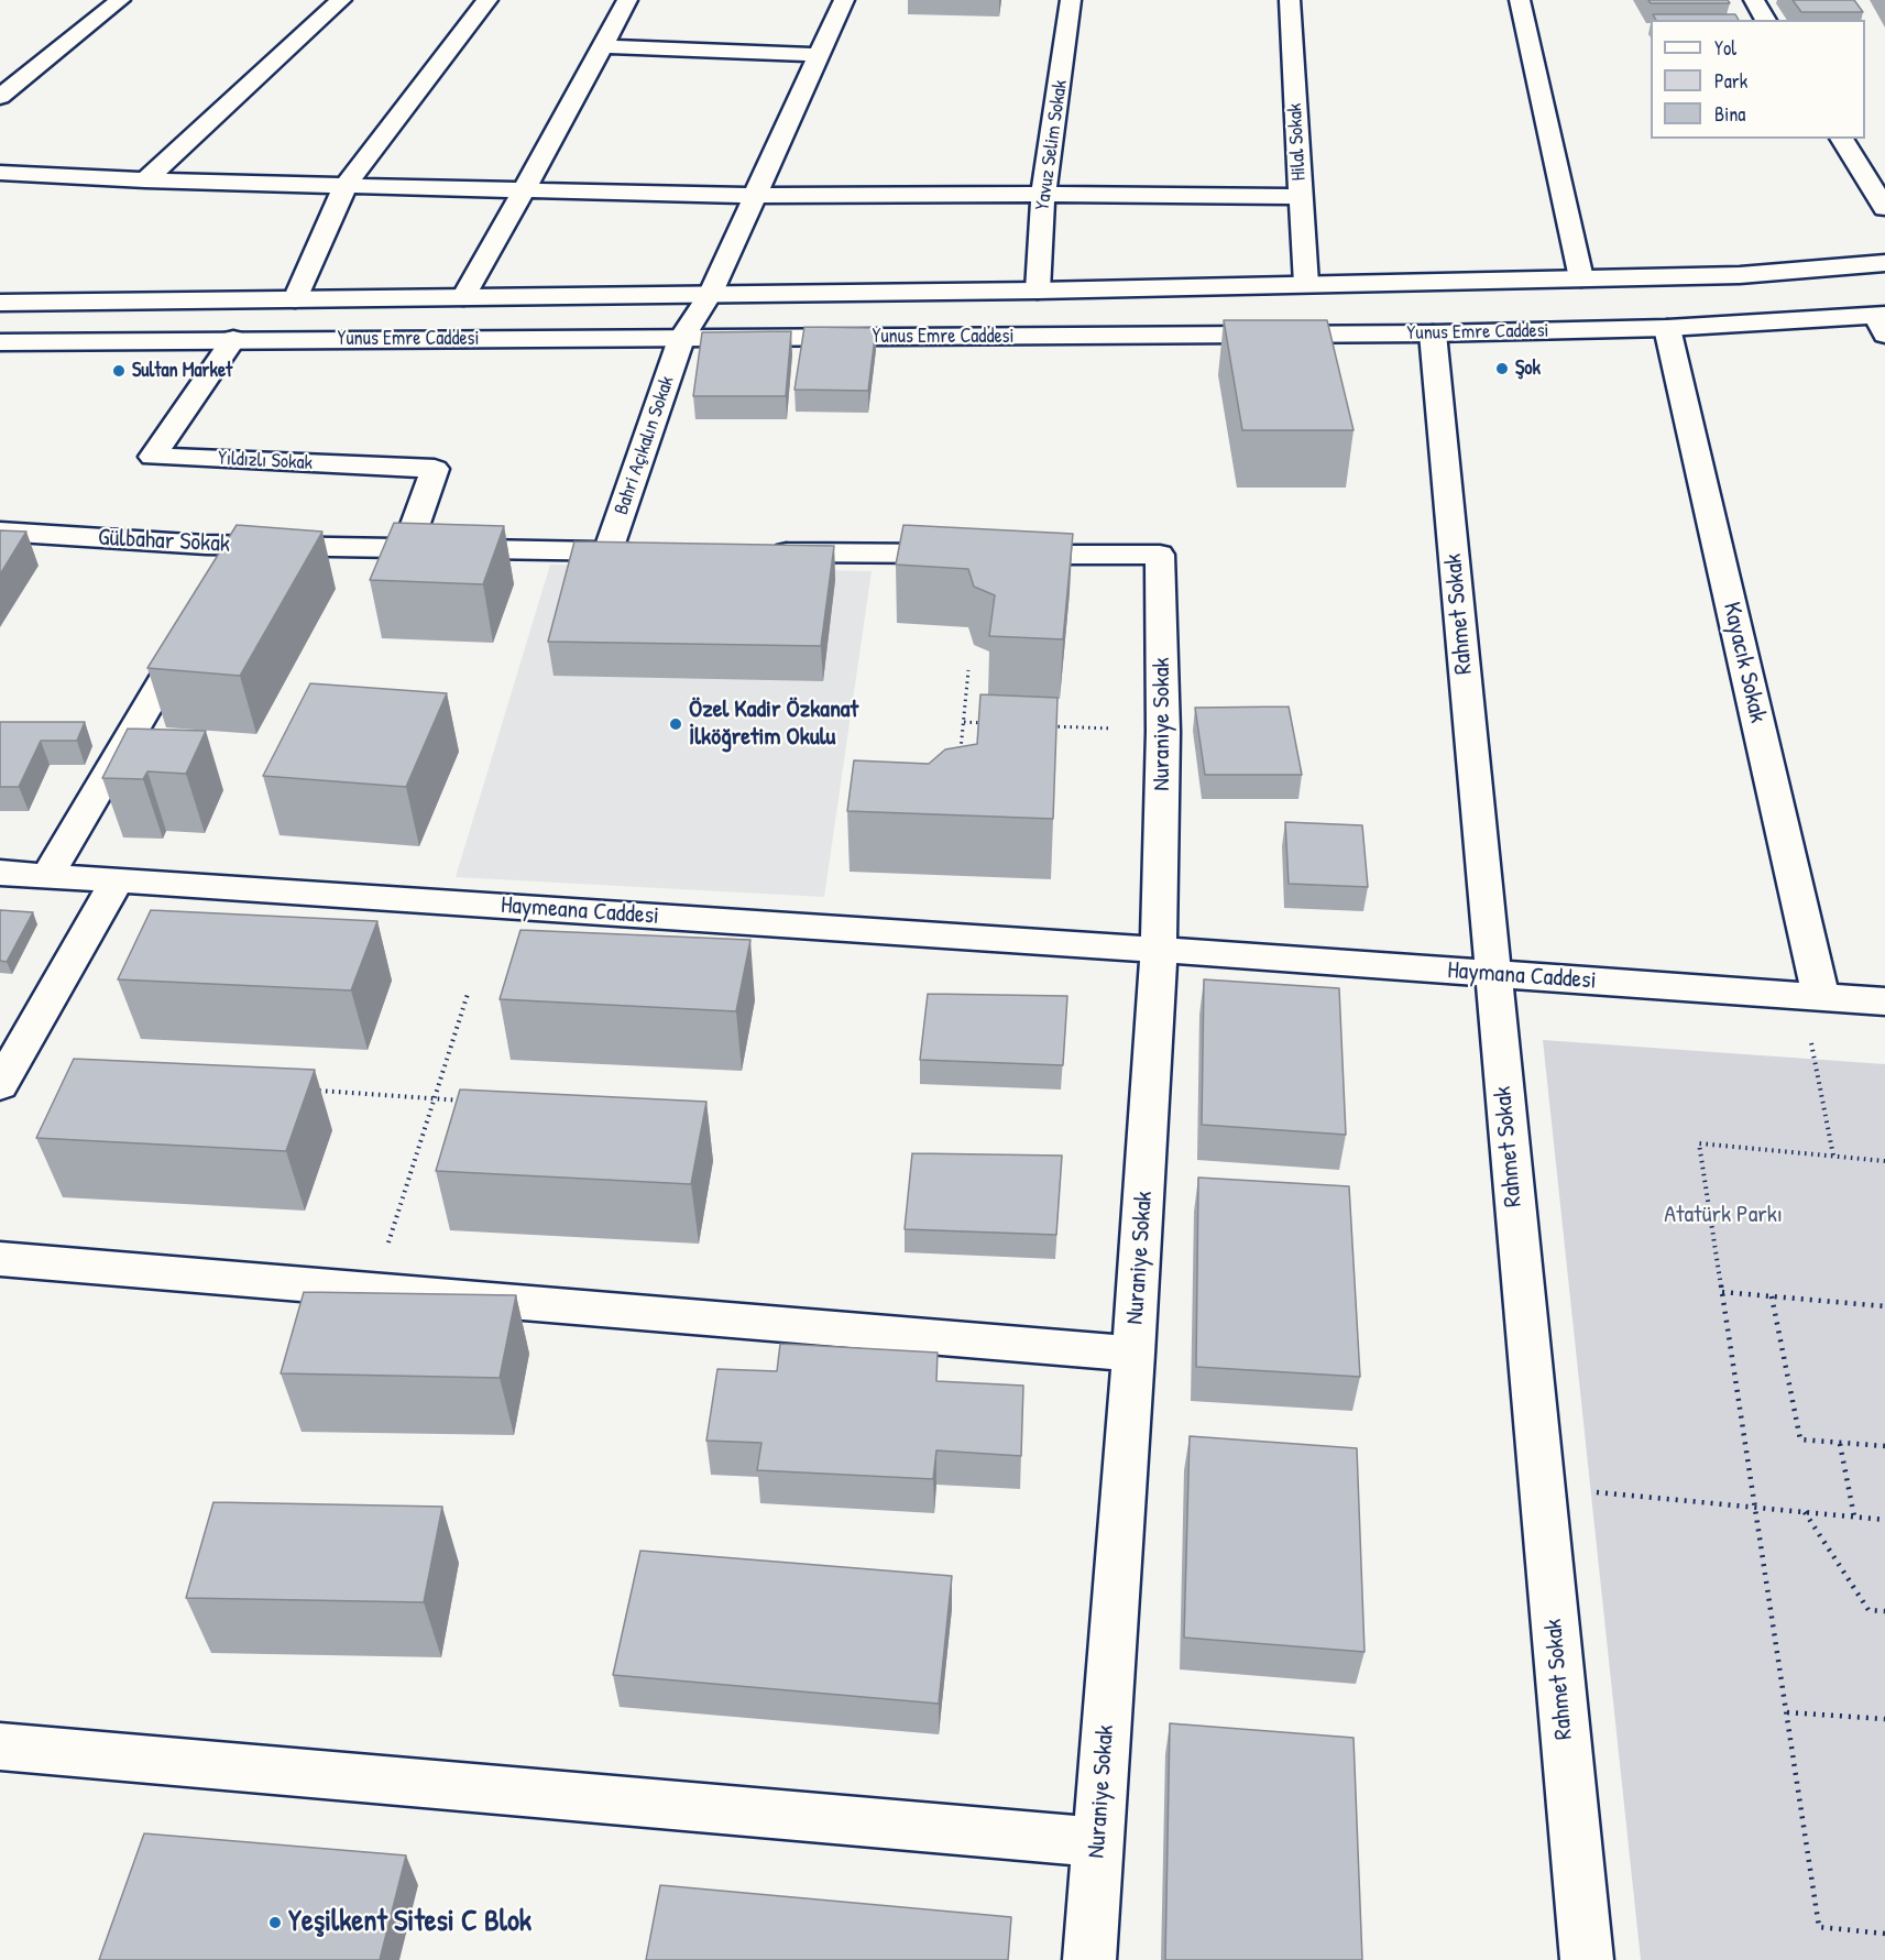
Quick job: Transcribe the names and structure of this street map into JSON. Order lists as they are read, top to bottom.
{
  "streets": {
    "street": [
      "Hilal Sokak",
      "Yavuz Selim Sokak",
      "Yunus Emre Caddesi",
      "Bahri Açıkalın Sokak",
      "Yıldızlı Sokak",
      "Gülbahar Sokak",
      "Rahmet Sokak",
      "Kayacık Sokak",
      "Nuraniye Sokak",
      "Haymeana Caddesi",
      "Haymana Caddesi"
    ]
  },
  "crossings": [
    ["Yunus Emre Caddesi", "Bahri Açıkalın Sokak"],
    ["Yunus Emre Caddesi", "Yıldızlı Sokak"],
    ["Yunus Emre Caddesi", "Rahmet Sokak"],
    ["Yunus Emre Caddesi", "Kayacık Sokak"],
    ["Bahri Açıkalın Sokak", "Gülbahar Sokak"],
    ["Yıldızlı Sokak", "Gülbahar Sokak"],
    ["Rahmet Sokak", "Haymana Caddesi"],
    ["Kayacık Sokak", "Haymana Caddesi"],
    ["Nuraniye Sokak", "Haymeana Caddesi"],
    ["Nuraniye Sokak", "Haymana Caddesi"],
    ["Haymeana Caddesi", "Haymana Caddesi"]
  ],
  "parks": ["Atatürk Parkı"],
  "places": [
    "Şok",
    "Sultan Market",
    "Özel Kadir Özkanat İlköğretim Okulu",
    "Yeşilkent Sitesi C Blok"
  ],
  "legend": ["Yol", "Park", "Bina"]
}
